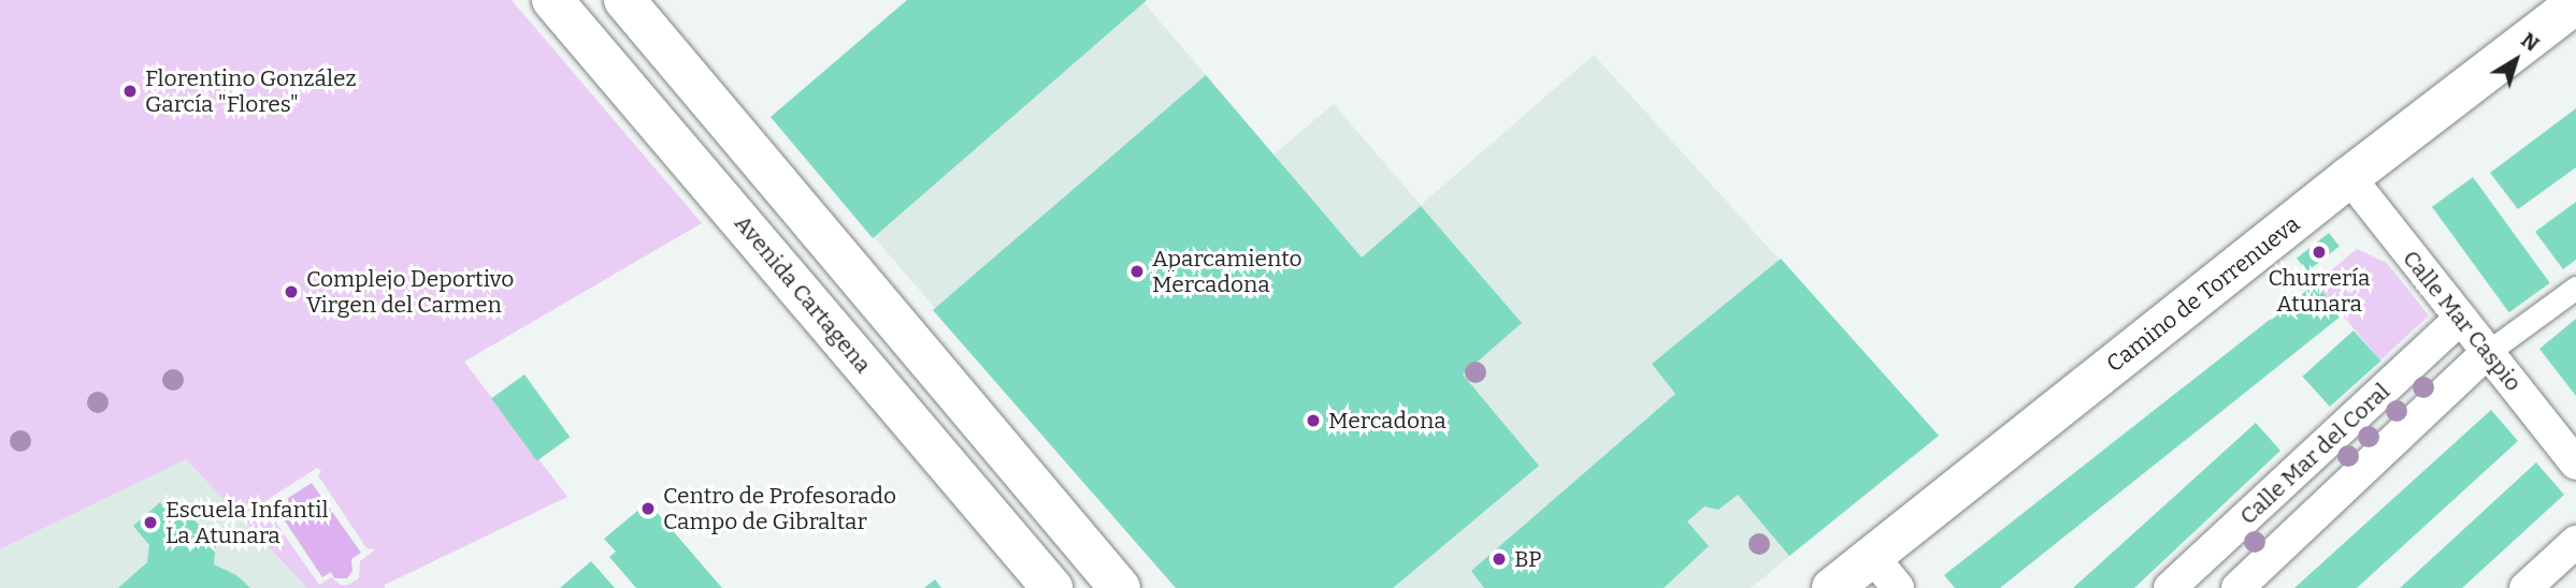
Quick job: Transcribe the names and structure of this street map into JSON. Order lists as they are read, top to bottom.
{
  "streets": {
    "main road": ["Avenida Cartagena", "Camino de Torrenueva"],
    "street": ["Calle Mar Caspio", "Calle Mar del Coral"]
  },
  "crossings": [
    ["Camino de Torrenueva", "Calle Mar Caspio"],
    ["Calle Mar Caspio", "Calle Mar del Coral"]
  ],
  "places": [
    "Florentino González García \"Flores\"",
    "Churrería Atunara",
    "Aparcamiento Mercadona",
    "Complejo Deportivo Virgen del Carmen",
    "Mercadona",
    "Centro de Profesorado Campo de Gibraltar",
    "Escuela Infantil La Atunara",
    "BP"
  ],
  "north": "top right"
}
